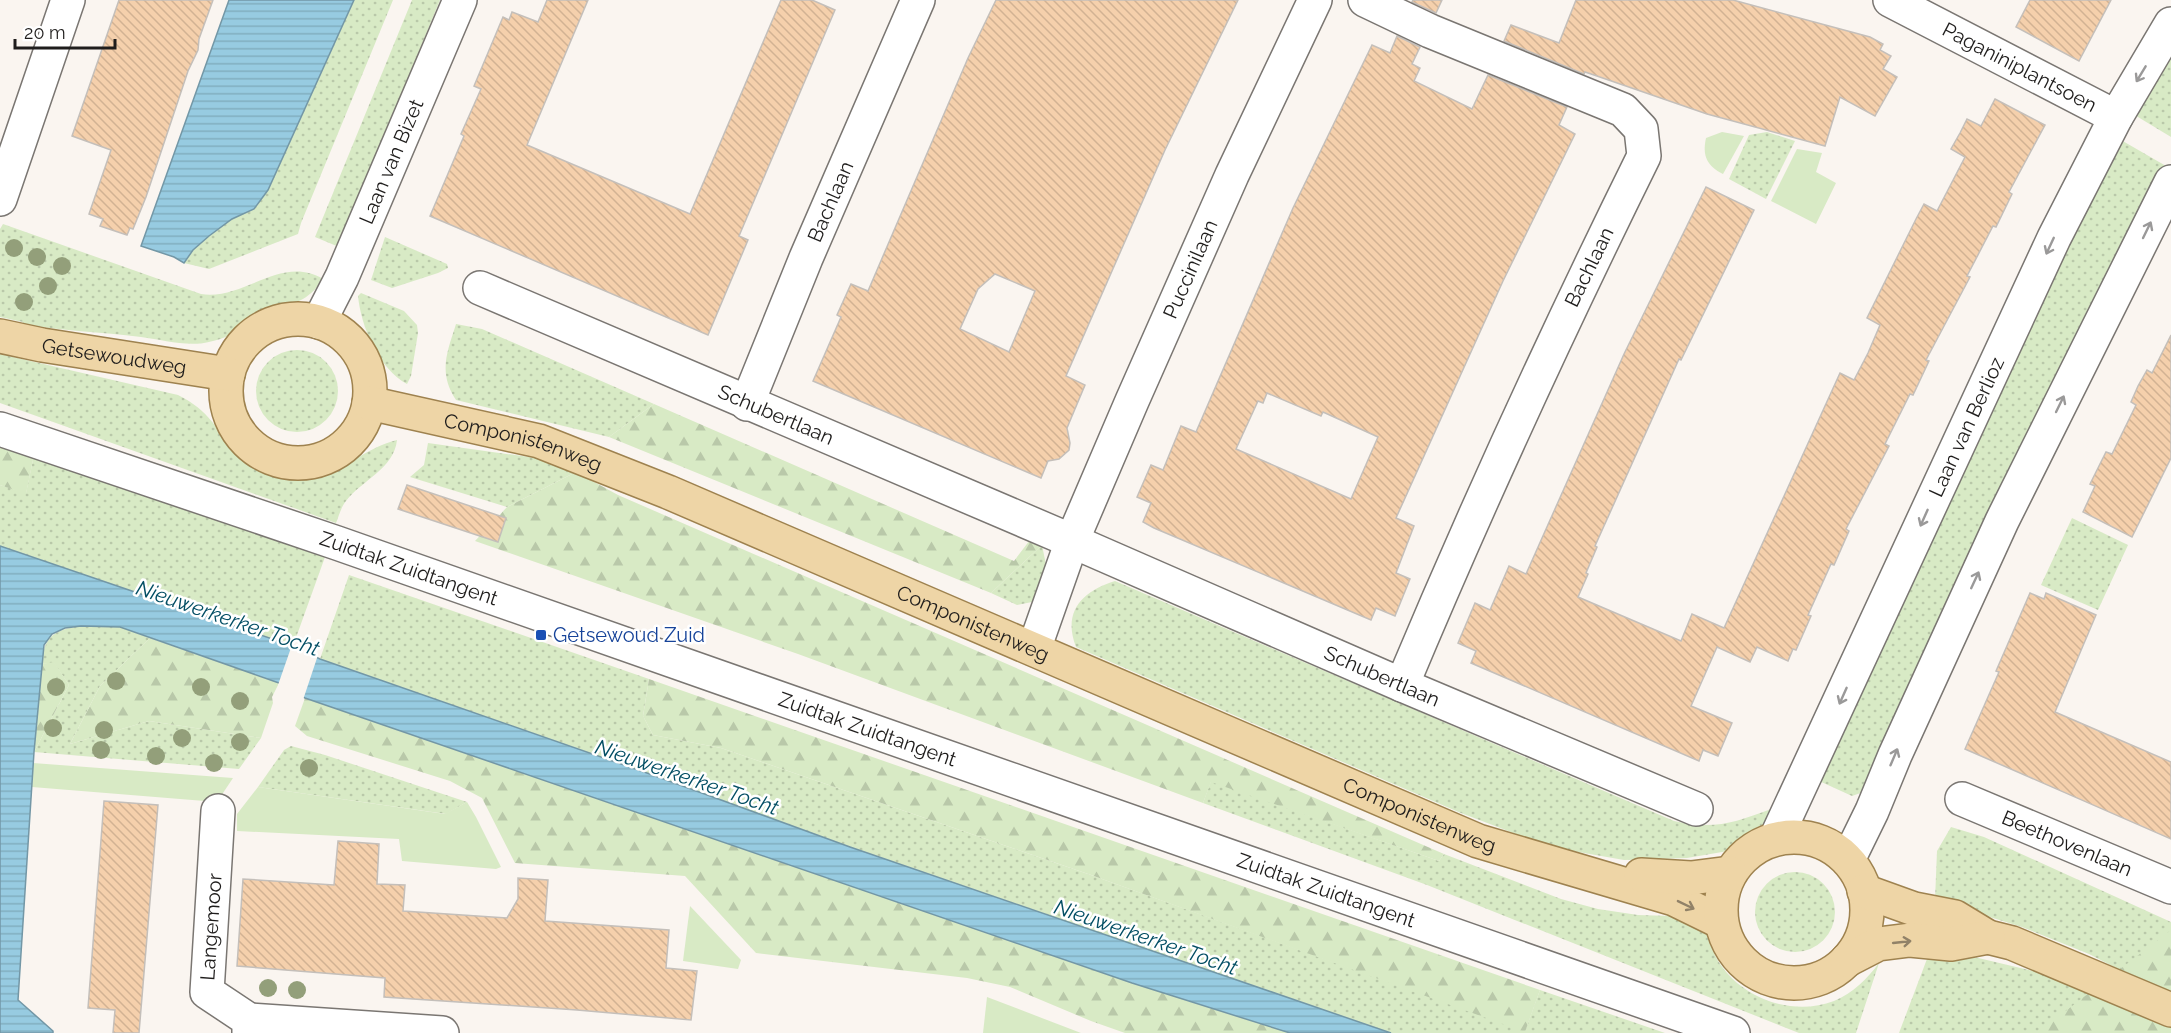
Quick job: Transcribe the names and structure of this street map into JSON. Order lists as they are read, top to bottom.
{
  "streets": {
    "main road": ["Getsewoudweg", "Componistenweg"],
    "street": [
      "Paganiniplantsoen",
      "Laan van Bizet",
      "Bachlaan",
      "Puccinilaan",
      "Schubertlaan",
      "Laan van Berlioz",
      "Zuidtak Zuidtangent",
      "Beethovenlaan",
      "Langemoor"
    ]
  },
  "crossings": [
    ["Paganiniplantsoen", "Laan van Berlioz"],
    ["Laan van Bizet", "Getsewoudweg"],
    ["Laan van Bizet", "Componistenweg"],
    ["Bachlaan", "Schubertlaan"],
    ["Puccinilaan", "Schubertlaan"],
    ["Getsewoudweg", "Componistenweg"],
    ["Laan van Berlioz", "Componistenweg"]
  ],
  "water": ["Nieuwerkerker Tocht"],
  "places": {
    "transit": ["Getsewoud Zuid"]
  },
  "scale_bar": "20 m"
}
